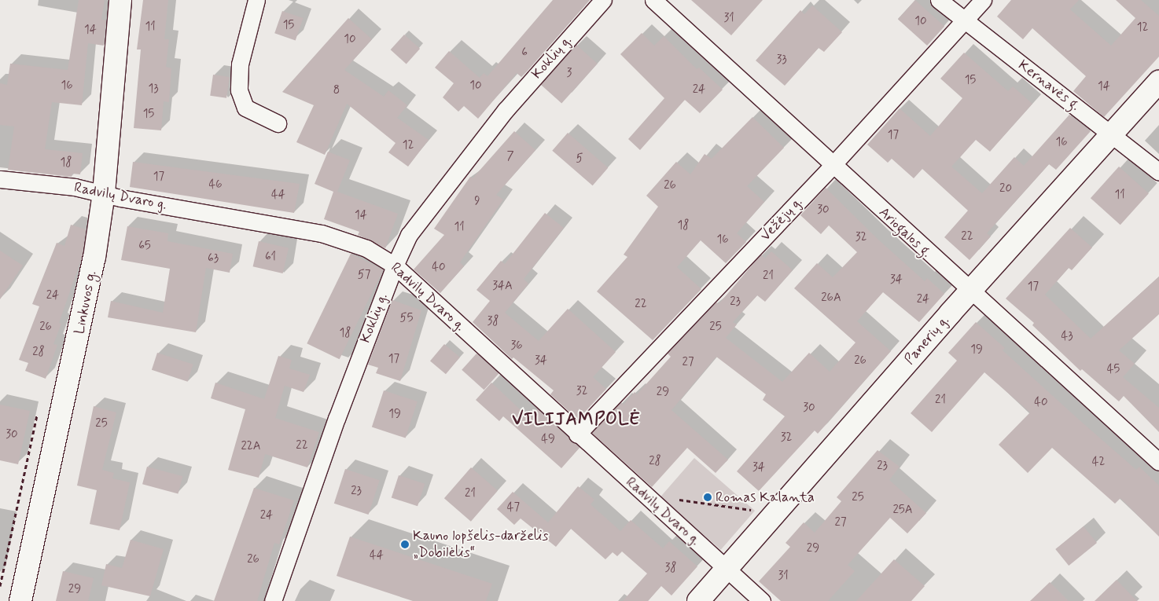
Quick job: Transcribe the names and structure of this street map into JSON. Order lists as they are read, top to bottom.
{
  "streets": {
    "street": [
      "Koklių g.",
      "Kernavės g.",
      "Radvilų Dvaro g.",
      "Vežėjų g.",
      "Ariogalos g.",
      "Linkuvos g.",
      "Panerių g."
    ]
  },
  "crossings": [
    ["Koklių g.", "Radvilų Dvaro g."],
    ["Kernavės g.", "Vežėjų g."],
    ["Kernavės g.", "Panerių g."],
    ["Radvilų Dvaro g.", "Vežėjų g."],
    ["Radvilų Dvaro g.", "Linkuvos g."],
    ["Radvilų Dvaro g.", "Panerių g."],
    ["Vežėjų g.", "Ariogalos g."],
    ["Ariogalos g.", "Panerių g."]
  ],
  "districts": ["VILIJAMPOLĖ"],
  "places": ["Romas Kalanta", "Kauno lopšelis-darželis „Dobilėlis“"],
  "house_numbers": [
    "31",
    "10",
    "15",
    "11",
    "12",
    "14",
    "10",
    "6",
    "33",
    "3",
    "15",
    "16",
    "10",
    "14",
    "13",
    "24",
    "8",
    "15",
    "17",
    "16",
    "12",
    "7",
    "5",
    "18",
    "17",
    "46",
    "26",
    "20",
    "44",
    "11",
    "9",
    "30",
    "14",
    "18",
    "11",
    "22",
    "32",
    "16",
    "65",
    "61",
    "63",
    "40",
    "57",
    "21",
    "34",
    "34A",
    "17",
    "24",
    "26A",
    "24",
    "23",
    "22",
    "55",
    "38",
    "26",
    "25",
    "18",
    "43",
    "36",
    "19",
    "28",
    "17",
    "34",
    "26",
    "27",
    "45",
    "32",
    "29",
    "21",
    "40",
    "30",
    "19",
    "25",
    "30",
    "32",
    "49",
    "22",
    "22A",
    "28",
    "42",
    "23",
    "34",
    "23",
    "21",
    "25",
    "47",
    "25A",
    "24",
    "27",
    "29",
    "44",
    "26",
    "38",
    "31",
    "29"
  ]
}
